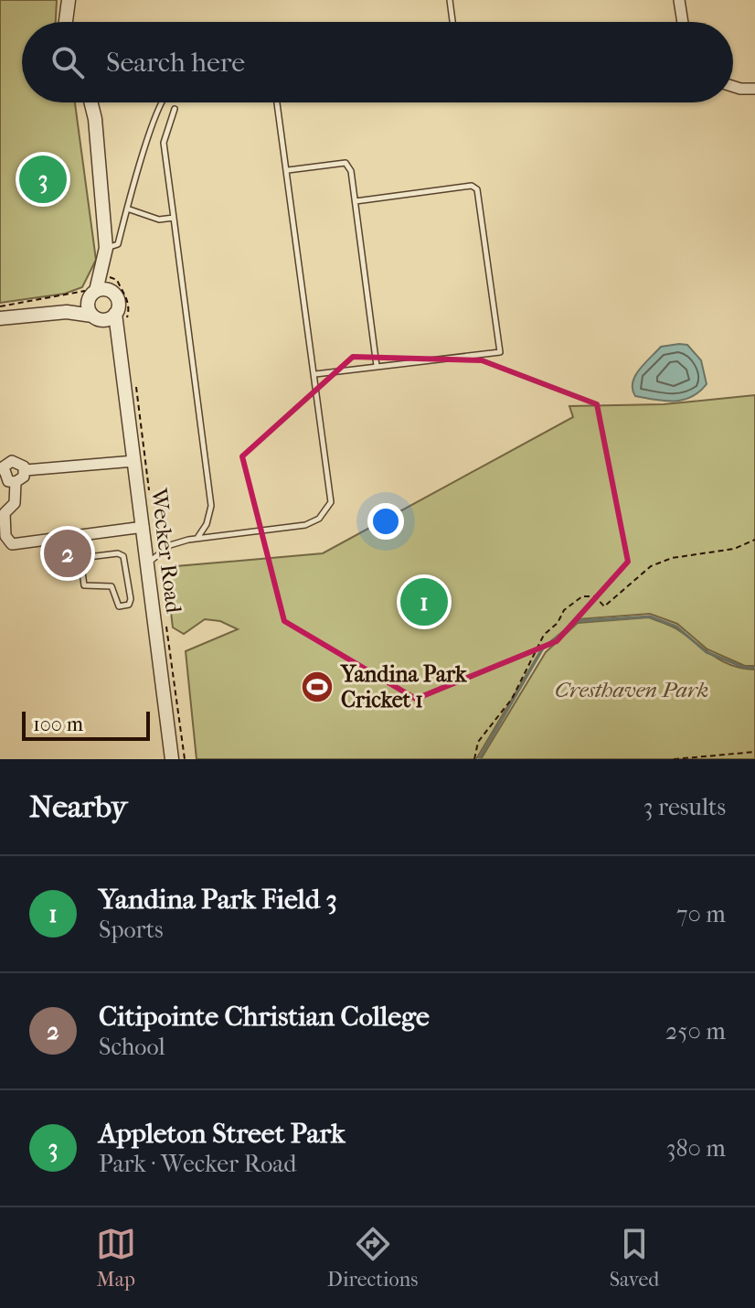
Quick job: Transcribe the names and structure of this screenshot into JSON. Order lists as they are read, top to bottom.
{
  "streets": {
    "street": ["Wecker Road"]
  },
  "parks": ["Cresthaven Park"],
  "places": {
    "sports": ["Yandina Park Cricket 1"]
  },
  "scale_bar": "100 m",
  "page": {
    "search": "Search here",
    "pins": ["3", "2", "1"],
    "scale": "100 m",
    "heading": ["Nearby", "3 results"],
    "list": [
      {
        "mark": "1",
        "name": "Yandina Park Field 3",
        "note": "Sports",
        "value": "70 m"
      },
      {
        "mark": "2",
        "name": "Citipointe Christian College",
        "note": "School",
        "value": "250 m"
      },
      {
        "mark": "3",
        "name": "Appleton Street Park",
        "note": "Park · Wecker Road",
        "value": "380 m"
      }
    ],
    "nav": ["Map", "Directions", "Saved"]
  }
}
